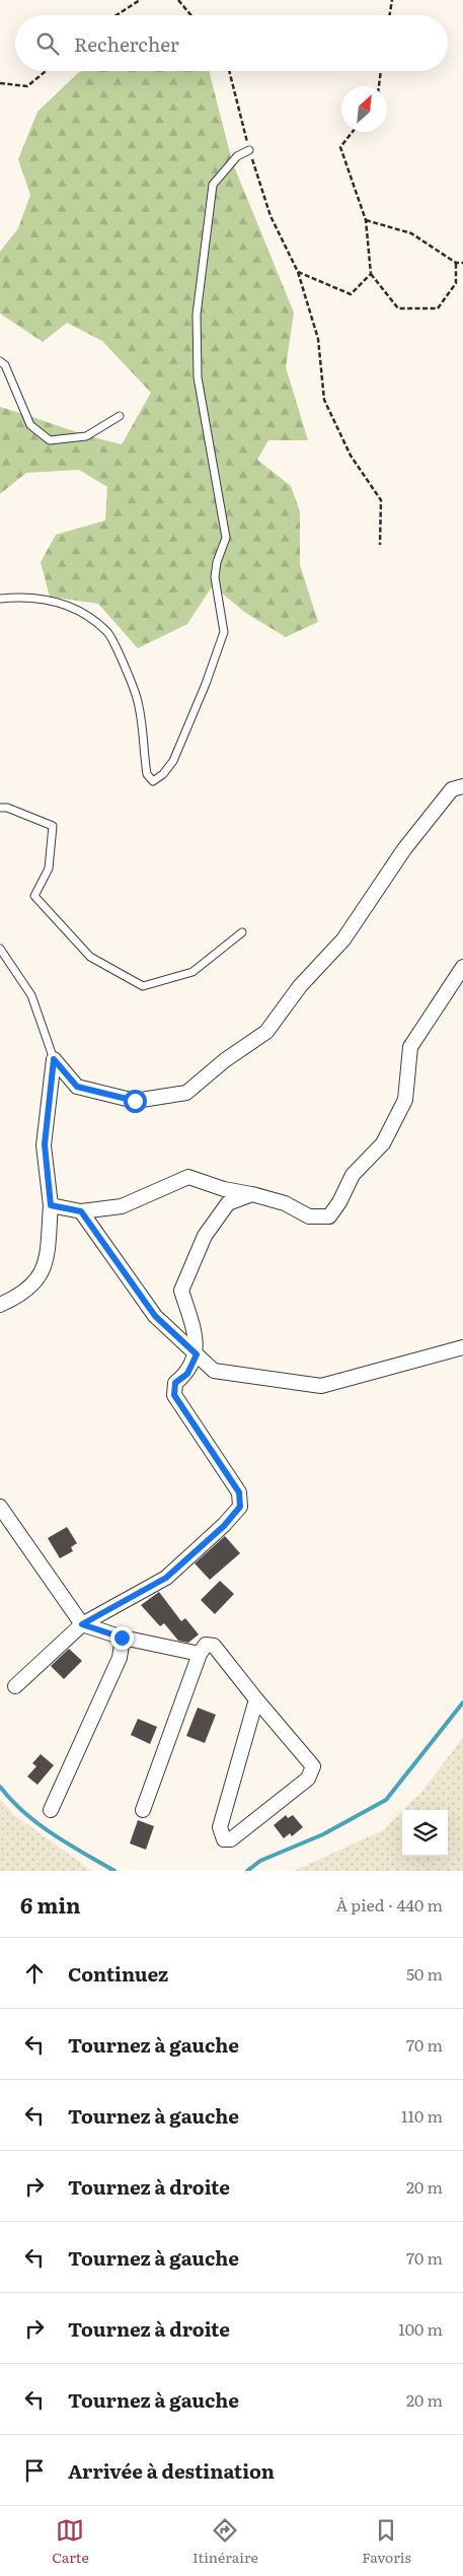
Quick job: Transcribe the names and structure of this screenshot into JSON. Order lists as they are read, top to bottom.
{
  "north": "top right",
  "page": {
    "search": "Rechercher",
    "heading": ["6 min", "À pied · 440 m"],
    "list": [
      ["Continuez", "50 m"],
      ["Tournez à gauche", "70 m"],
      ["Tournez à gauche", "110 m"],
      ["Tournez à droite", "20 m"],
      ["Tournez à gauche", "70 m"],
      ["Tournez à droite", "100 m"],
      ["Tournez à gauche", "20 m"],
      "Arrivée à destination"
    ],
    "nav": ["Carte", "Itinéraire", "Favoris"]
  }
}
